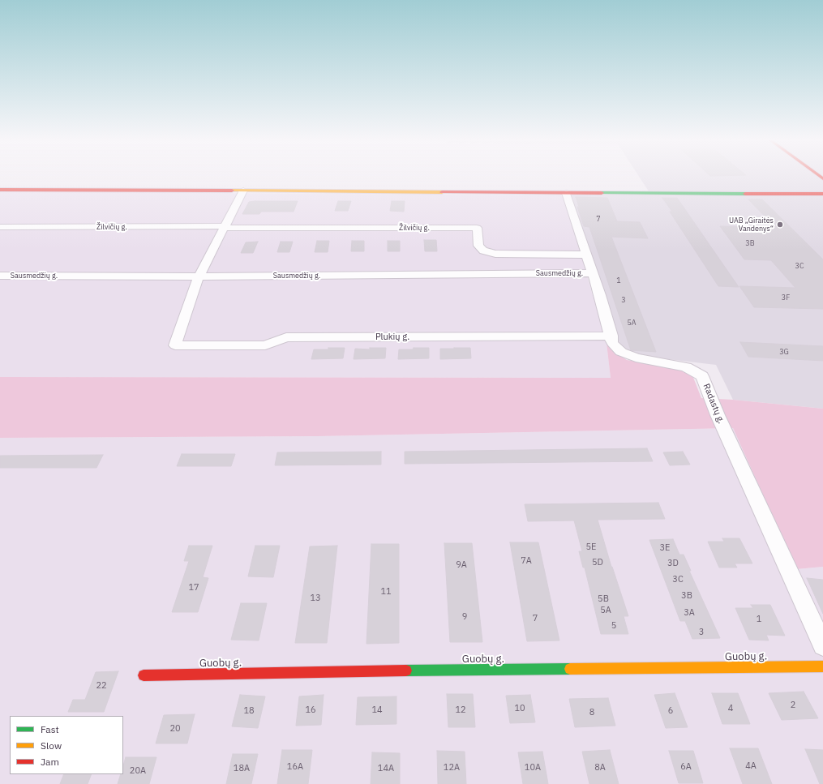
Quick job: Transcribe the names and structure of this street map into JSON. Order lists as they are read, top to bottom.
{
  "streets": {
    "street": [
      "Žilvičių g.",
      "Sausmedžių g.",
      "Plukių g.",
      "Radastų g.",
      "Guobų g."
    ]
  },
  "crossings": [
    ["Žilvičių g.", "Radastų g."],
    ["Sausmedžių g.", "Plukių g."],
    ["Sausmedžių g.", "Radastų g."],
    ["Plukių g.", "Radastų g."]
  ],
  "places": ["UAB „Giraitės Vandenys“"],
  "house_numbers": [
    "7",
    "3B",
    "3C",
    "1",
    "3F",
    "3",
    "5A",
    "3G",
    "5E",
    "3E",
    "7A",
    "5D",
    "3D",
    "9A",
    "3C",
    "17",
    "11",
    "3B",
    "13",
    "5B",
    "5A",
    "3A",
    "9",
    "7",
    "1",
    "5",
    "3",
    "22",
    "2",
    "10",
    "4",
    "16",
    "14",
    "12",
    "18",
    "6",
    "8",
    "20",
    "4A",
    "16A",
    "6A",
    "12A",
    "10A",
    "8A",
    "18A",
    "14A",
    "20A"
  ],
  "legend": ["Fast", "Slow", "Jam"]
}
